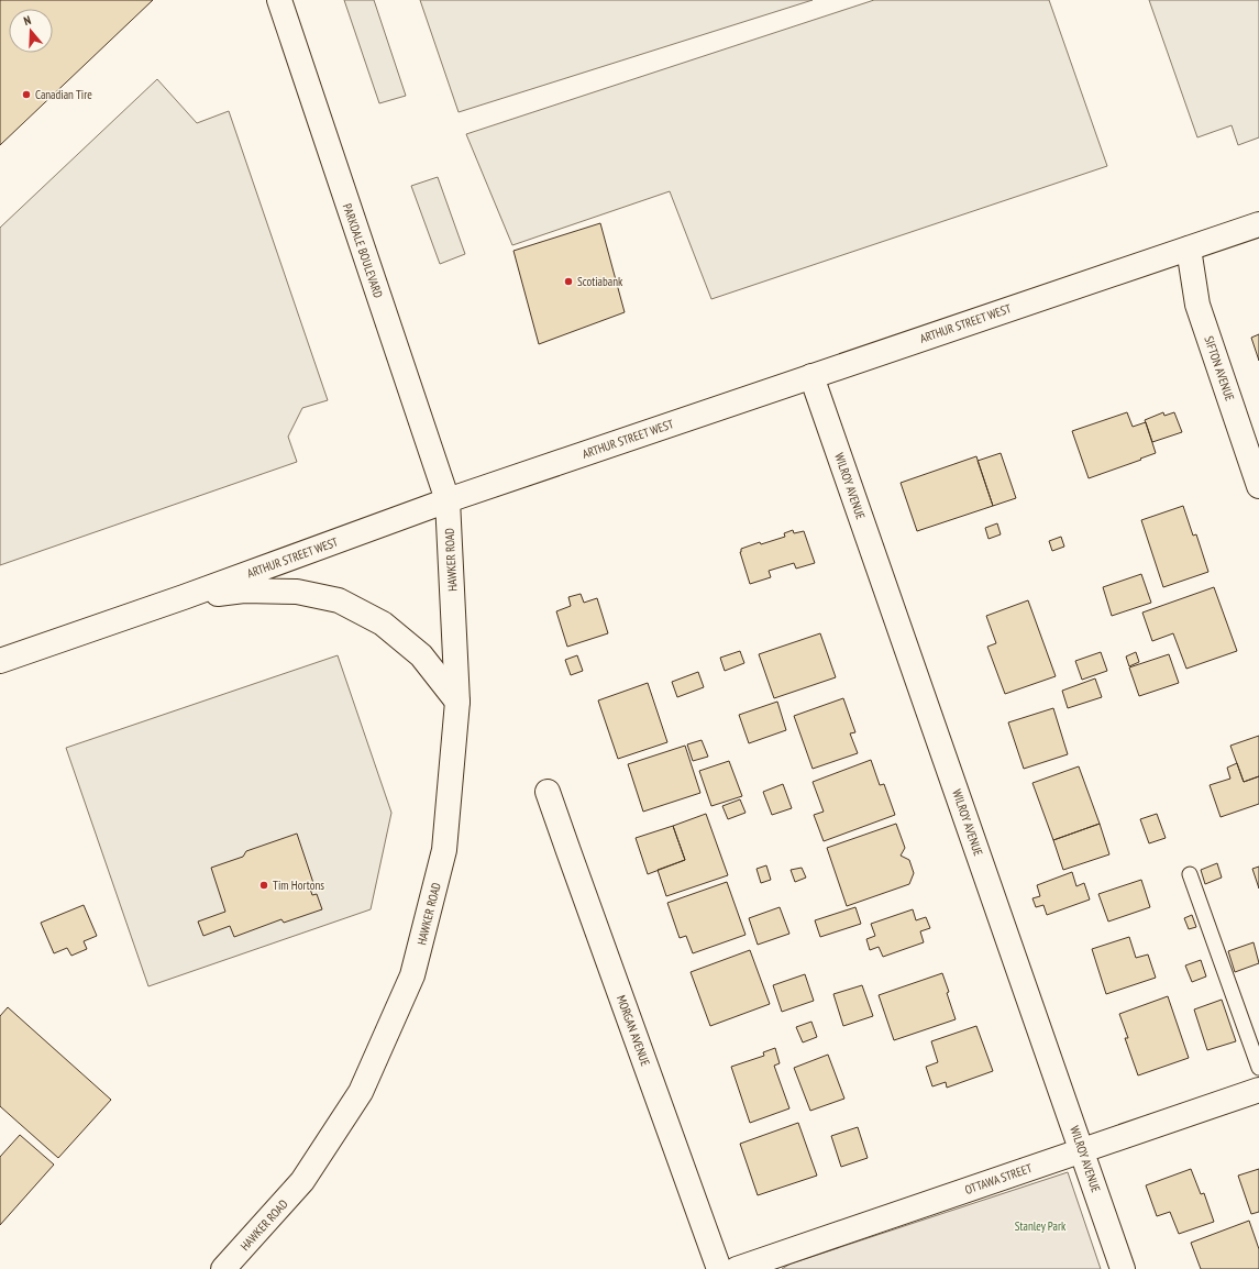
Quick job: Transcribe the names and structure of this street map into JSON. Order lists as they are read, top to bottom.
{
  "streets": {
    "street": [
      "PARKDALE BOULEVARD",
      "ARTHUR STREET WEST",
      "SIFTON AVENUE",
      "WILROY AVENUE",
      "HAWKER ROAD",
      "MORGAN AVENUE",
      "OTTAWA STREET"
    ]
  },
  "crossings": [
    ["PARKDALE BOULEVARD", "ARTHUR STREET WEST"],
    ["PARKDALE BOULEVARD", "HAWKER ROAD"],
    ["ARTHUR STREET WEST", "SIFTON AVENUE"],
    ["ARTHUR STREET WEST", "WILROY AVENUE"],
    ["ARTHUR STREET WEST", "HAWKER ROAD"],
    ["WILROY AVENUE", "OTTAWA STREET"]
  ],
  "parks": ["Stanley Park"],
  "places": ["Canadian Tire", "Scotiabank", "Tim Hortons"],
  "north": "top"
}
